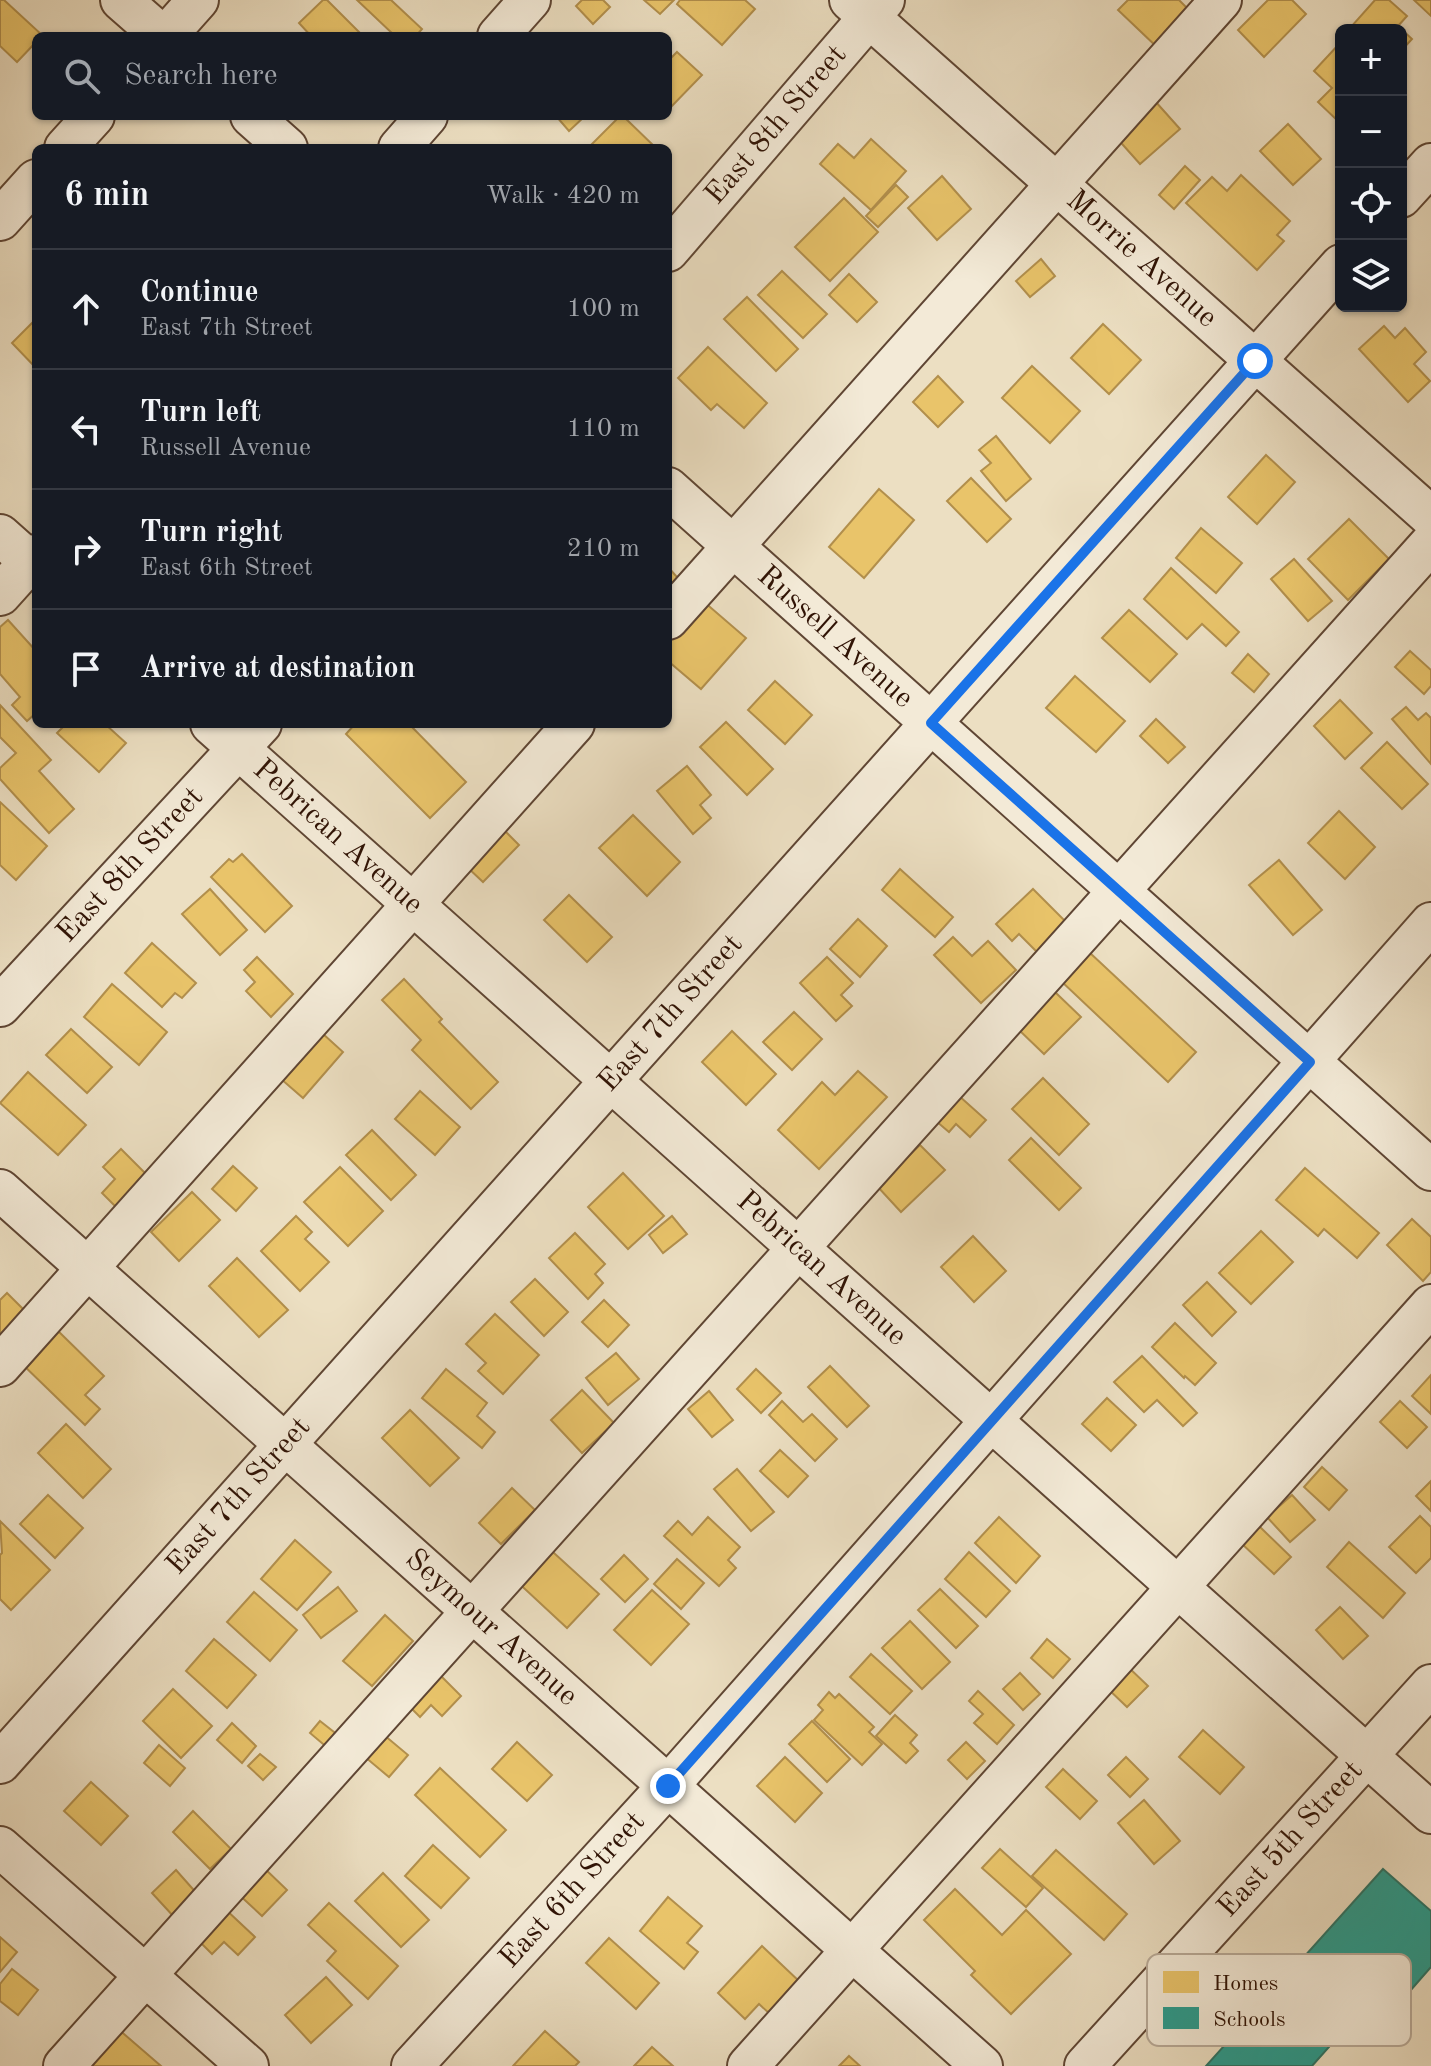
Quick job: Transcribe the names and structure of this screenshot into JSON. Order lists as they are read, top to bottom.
{
  "streets": {
    "street": [
      "East 8th Street",
      "Morrie Avenue",
      "Russell Avenue",
      "Pebrican Avenue",
      "East 7th Street",
      "Seymour Avenue",
      "East 5th Street",
      "East 6th Street"
    ]
  },
  "crossings": [
    ["East 8th Street", "Morrie Avenue"],
    ["East 8th Street", "Pebrican Avenue"],
    ["Morrie Avenue", "East 7th Street"],
    ["Russell Avenue", "East 7th Street"],
    ["Russell Avenue", "East 6th Street"],
    ["Pebrican Avenue", "East 7th Street"],
    ["Pebrican Avenue", "East 5th Street"],
    ["Pebrican Avenue", "East 6th Street"],
    ["East 7th Street", "Seymour Avenue"],
    ["Seymour Avenue", "East 6th Street"]
  ],
  "legend": ["Homes", "Schools"],
  "page": {
    "map_buttons": ["+", "−"],
    "search": "Search here",
    "heading": ["6 min", "Walk · 420 m"],
    "list": [
      ["Continue", "East 7th Street", "100 m"],
      ["Turn left", "Russell Avenue", "110 m"],
      ["Turn right", "East 6th Street", "210 m"],
      "Arrive at destination"
    ]
  }
}
